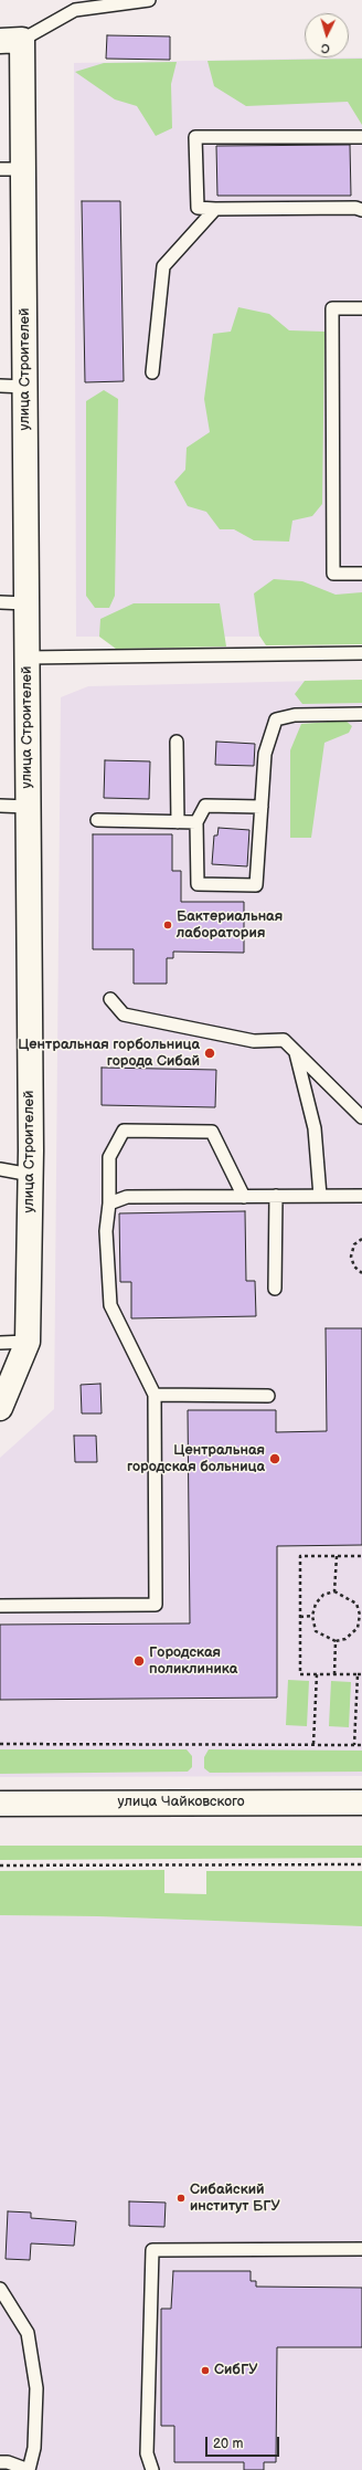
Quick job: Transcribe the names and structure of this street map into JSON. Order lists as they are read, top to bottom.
{
  "streets": {
    "street": ["улица Строителей", "улица Чайковского"]
  },
  "places": [
    "Бактериальная лаборатория",
    "Центральная горбольница города Сибай",
    "Центральная городская больница",
    "Городская поликлиника",
    "Сибайский институт БГУ",
    "СибГУ"
  ],
  "scale_bar": "20 m",
  "north": "bottom"
}
